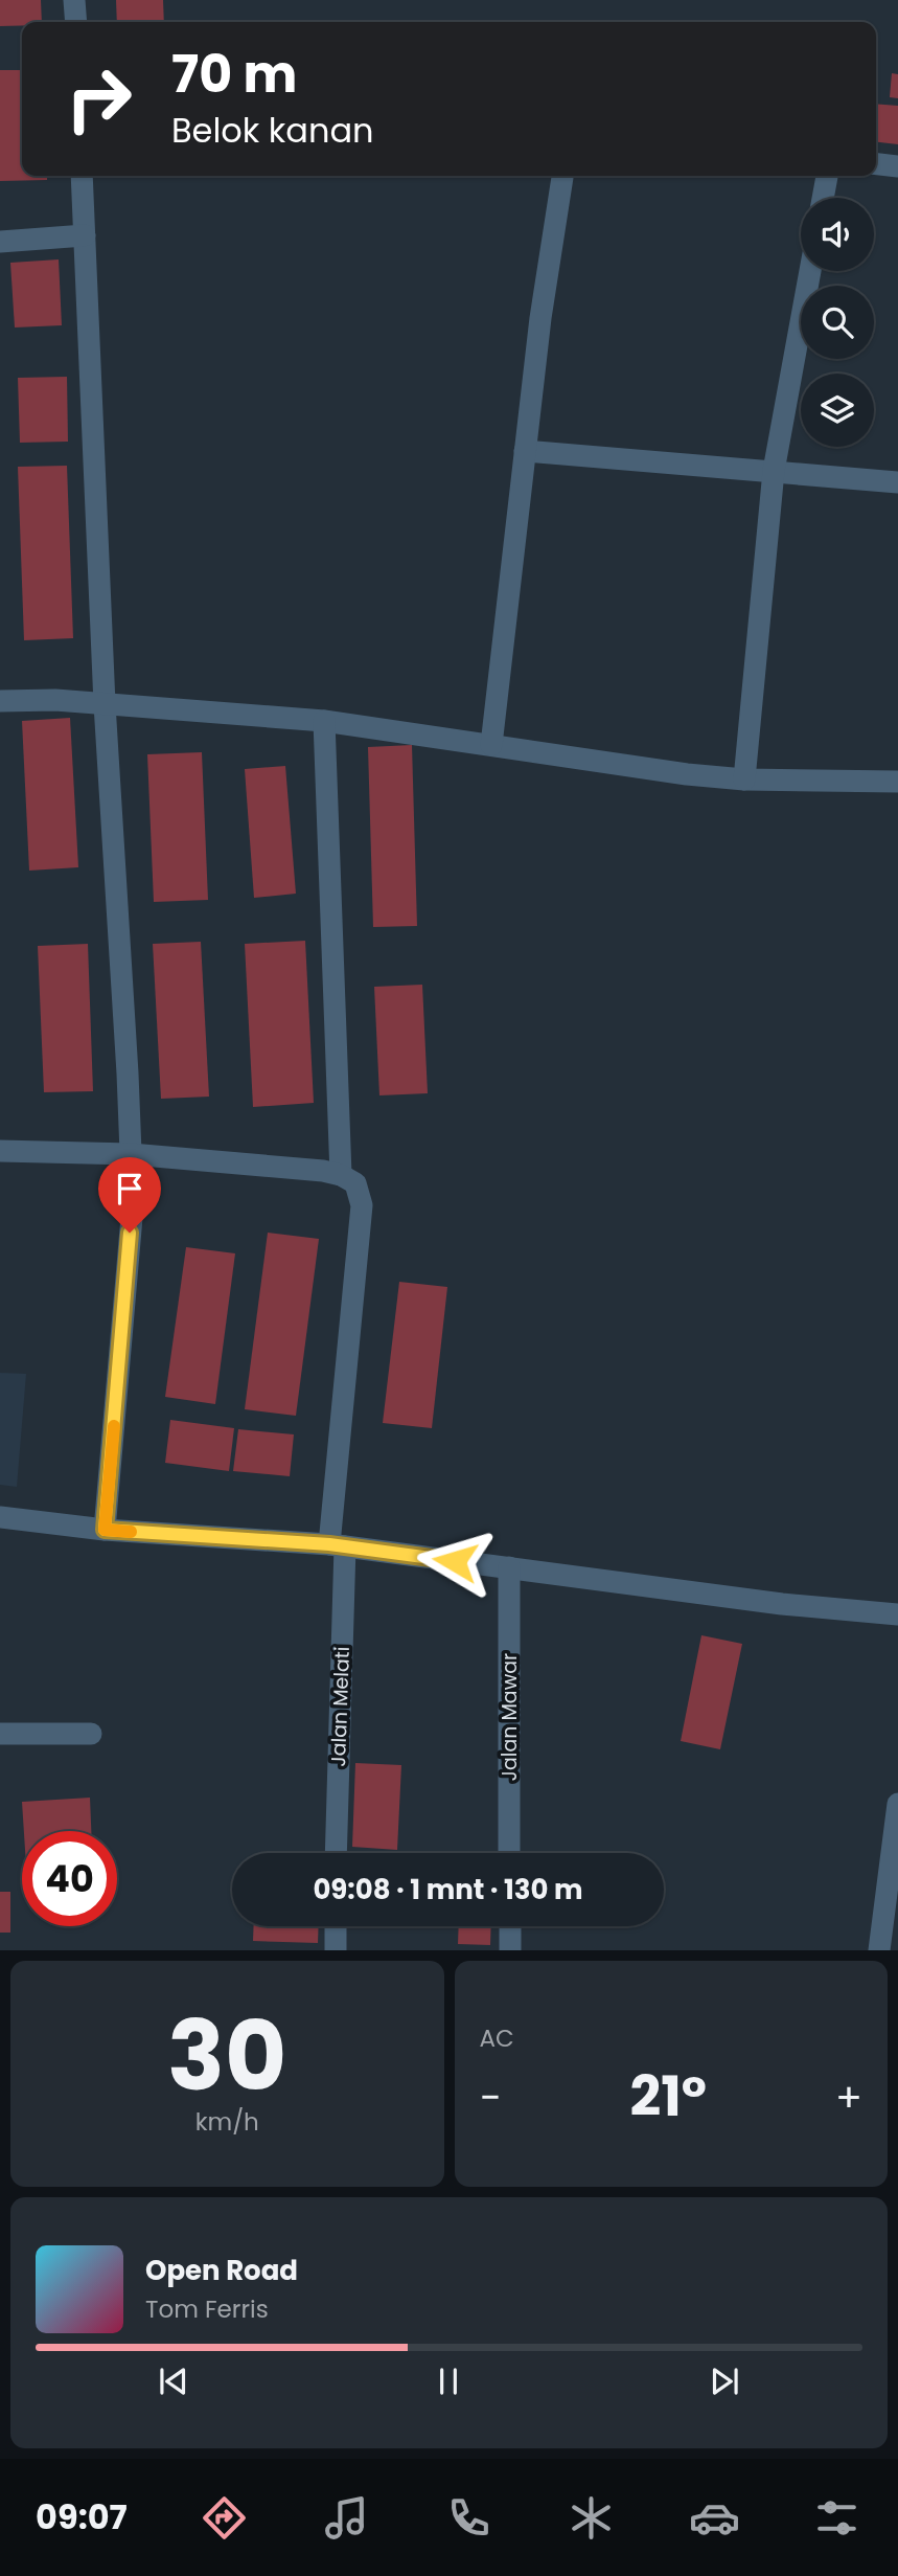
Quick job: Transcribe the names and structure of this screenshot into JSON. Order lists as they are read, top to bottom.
{
  "streets": {
    "street": ["Jalan Melati", "Jalan Mawar"]
  },
  "page": {
    "turn": ["70 m", "Belok kanan"],
    "limit": "40",
    "trip": "09:08 · 1 mnt · 130 m",
    "tile": [
      ["30", "km/h"],
      "AC"
    ],
    "heat": ["−", "21°", "+"],
    "song": ["Open Road", "Tom Ferris"],
    "tabs": "09:07"
  }
}
